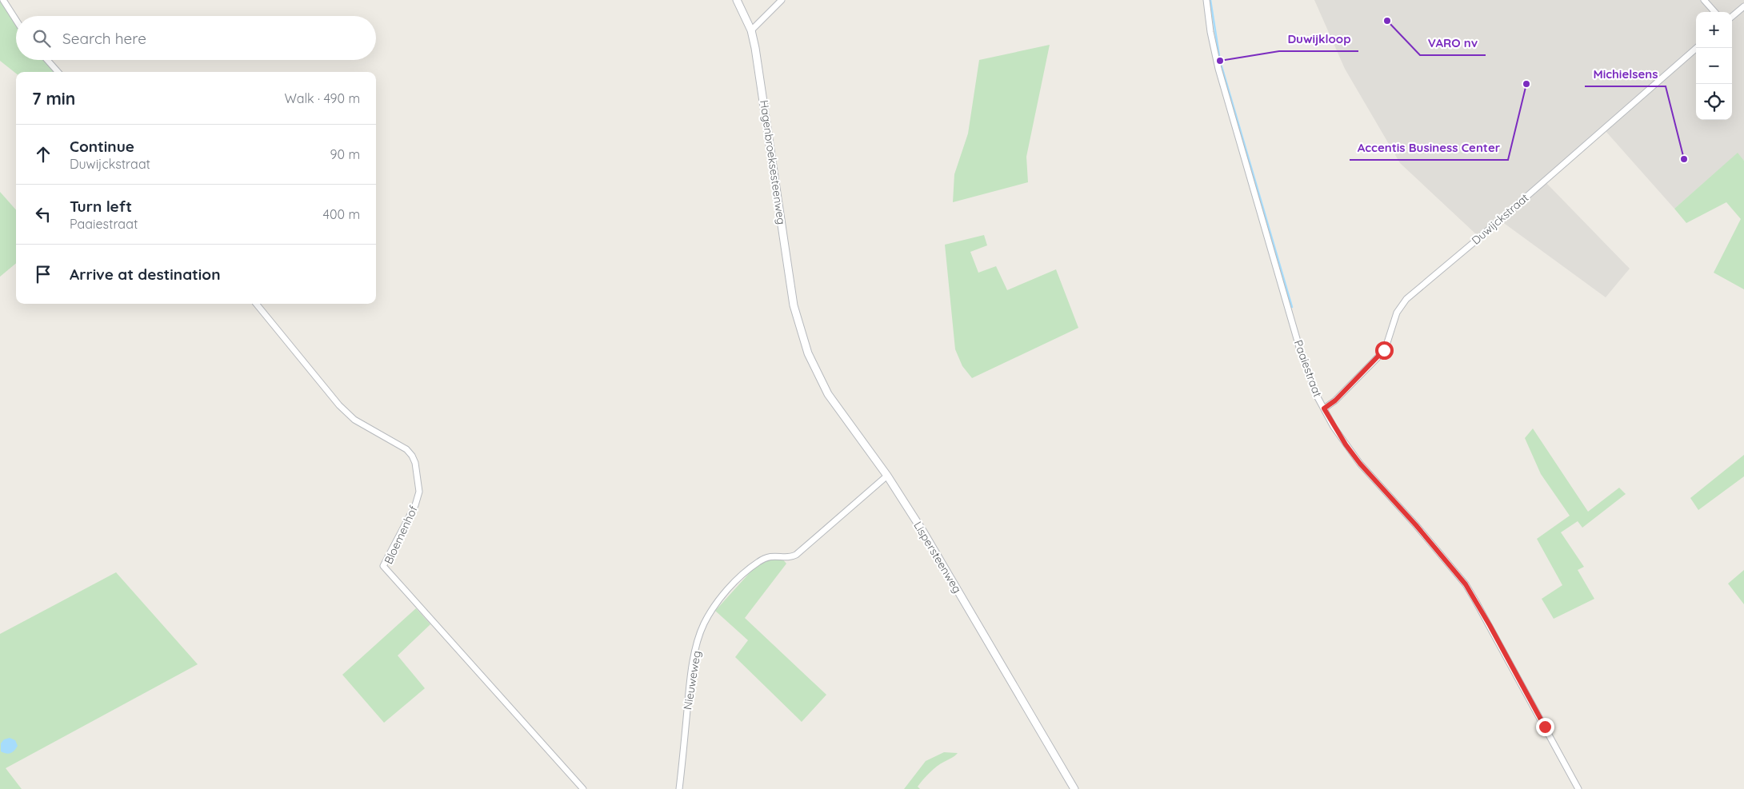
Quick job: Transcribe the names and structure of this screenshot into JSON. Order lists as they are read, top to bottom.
{
  "streets": {
    "street": [
      "Hagenbroeksesteenweg",
      "Duwijckstraat",
      "Paaiestraat",
      "Bloemenhof",
      "Lispersteenweg",
      "Nieuweweg"
    ]
  },
  "crossings": [
    ["Hagenbroeksesteenweg", "Lispersteenweg"],
    ["Duwijckstraat", "Paaiestraat"],
    ["Lispersteenweg", "Nieuweweg"]
  ],
  "places": [
    "VARO nv",
    "Duwijkloop",
    "Accentis Business Center",
    "Michielsens"
  ],
  "page": {
    "map_buttons": ["+", "−"],
    "search": "Search here",
    "heading": ["7 min", "Walk · 490 m"],
    "list": [
      ["Continue", "Duwijckstraat", "90 m"],
      ["Turn left", "Paaiestraat", "400 m"],
      "Arrive at destination"
    ]
  }
}
